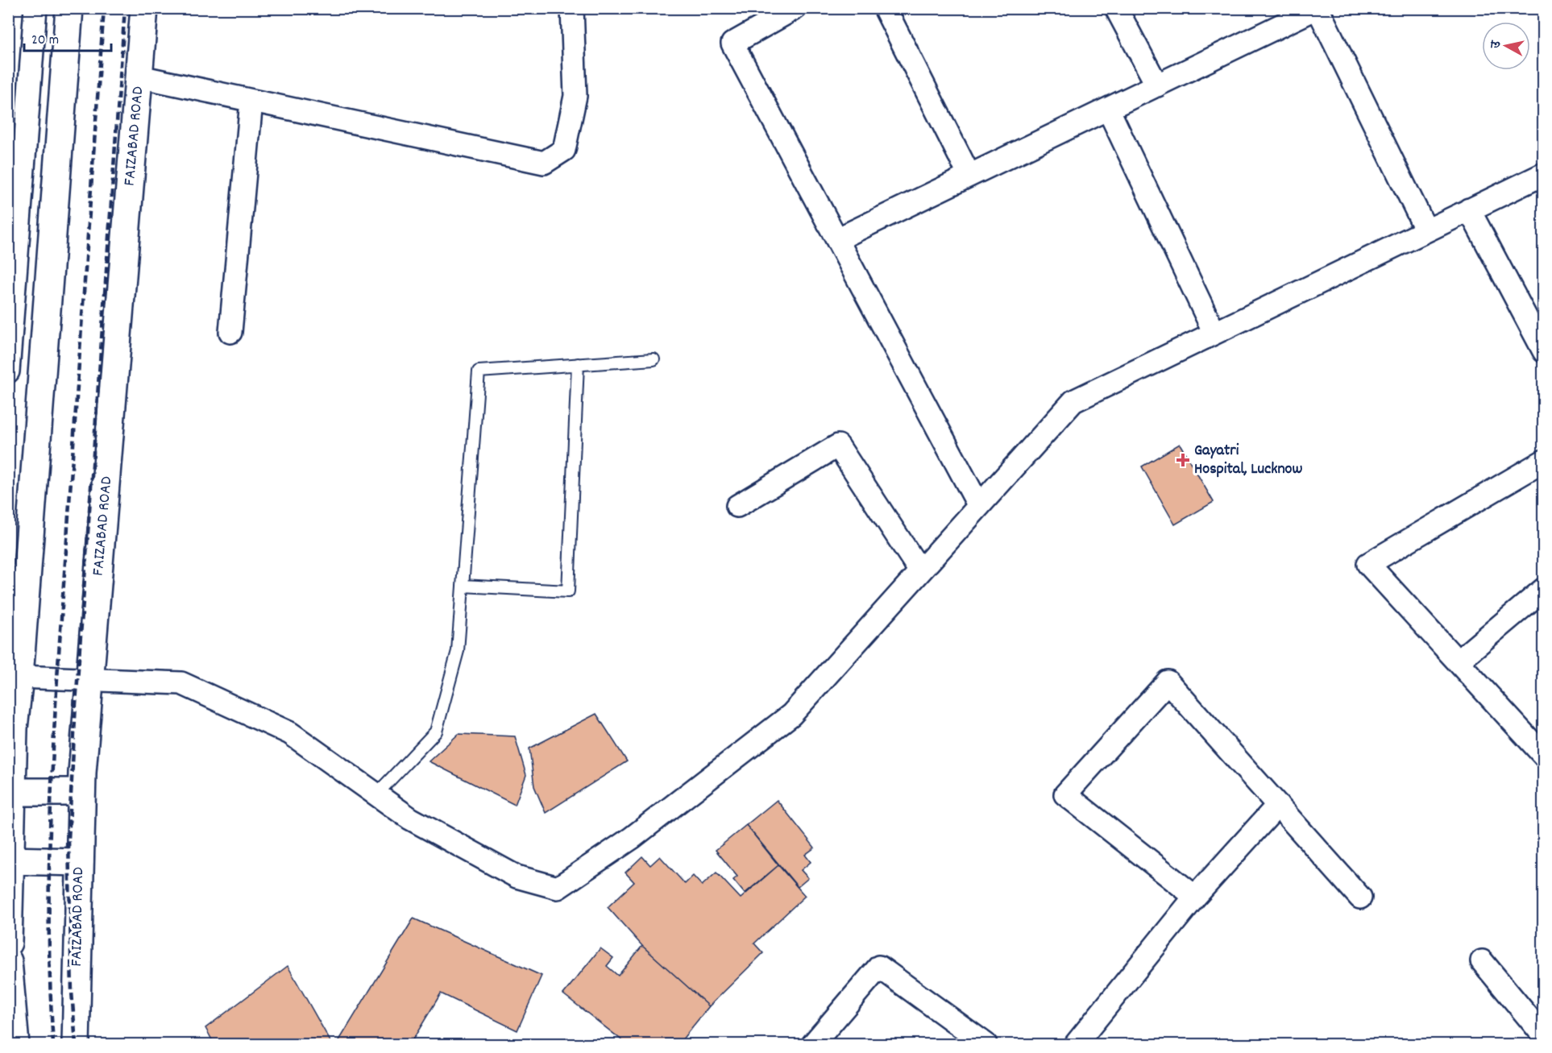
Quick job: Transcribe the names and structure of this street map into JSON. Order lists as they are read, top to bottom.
{
  "streets": {
    "main road": ["FAIZABAD ROAD"]
  },
  "places": {
    "health": ["Gayatri Hospital, Lucknow"]
  },
  "scale_bar": "20 m",
  "north": "left"
}
